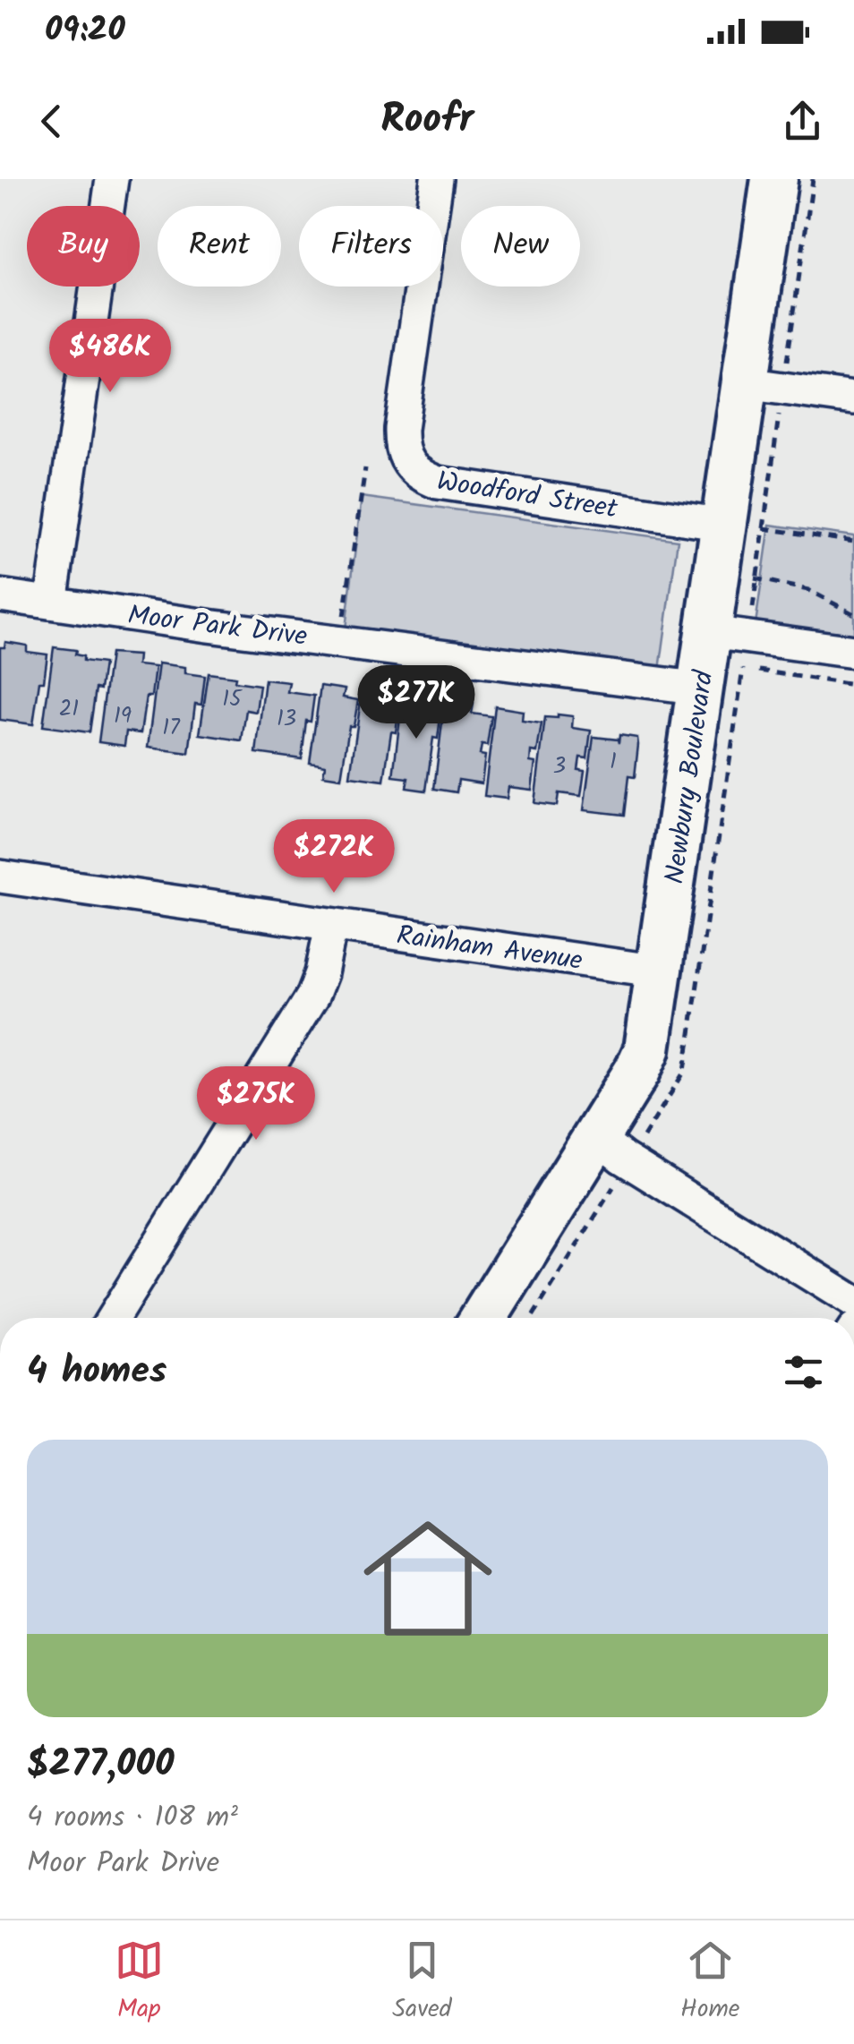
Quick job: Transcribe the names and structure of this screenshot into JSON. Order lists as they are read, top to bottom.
{
  "streets": {
    "street": [
      "Woodford Street",
      "Moor Park Drive",
      "Newbury Boulevard",
      "Rainham Avenue"
    ]
  },
  "crossings": [
    ["Woodford Street", "Newbury Boulevard"],
    ["Moor Park Drive", "Newbury Boulevard"],
    ["Newbury Boulevard", "Rainham Avenue"]
  ],
  "house_numbers": [
    "15",
    "21",
    "19",
    "13",
    "17",
    "1",
    "3"
  ],
  "page": {
    "status": "09:20",
    "header": "Roofr",
    "chip": [
      "Buy",
      "Rent",
      "Filters",
      "New"
    ],
    "price": [
      "$486K",
      "$277K",
      "$272K",
      "$275K"
    ],
    "heading": "4 homes",
    "list": [
      {
        "name": "$277,000",
        "note": "4 rooms · 108 m² · Moor Park Drive"
      }
    ],
    "tabs": ["Map", "Saved", "Home"]
  }
}
